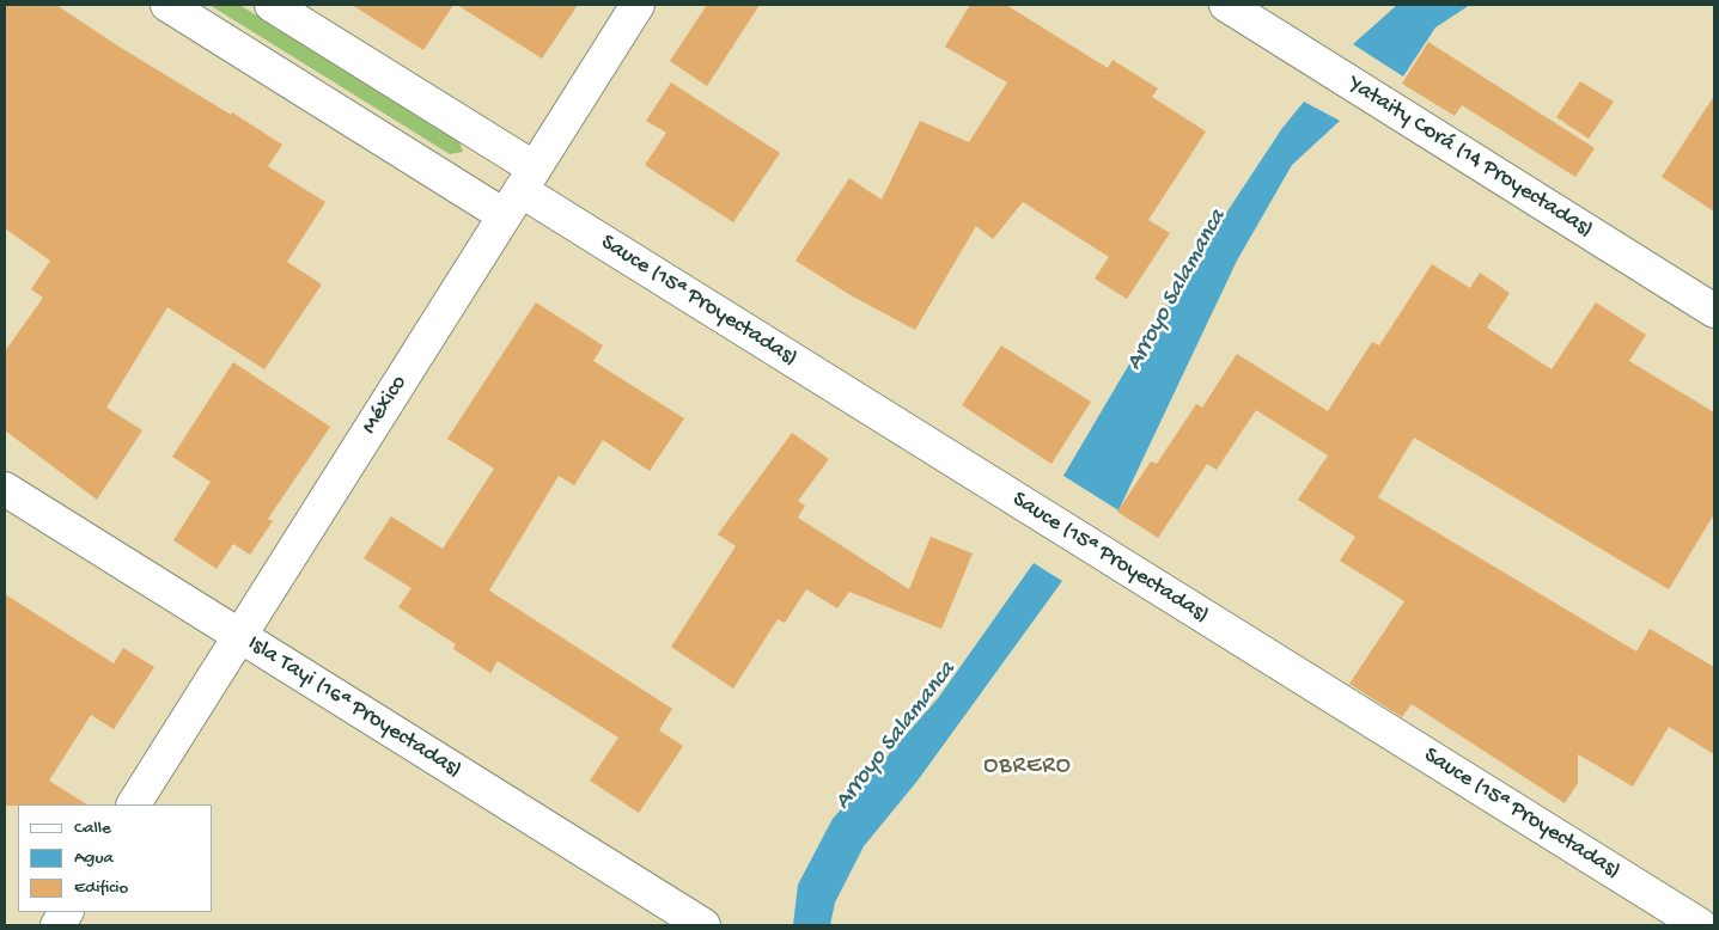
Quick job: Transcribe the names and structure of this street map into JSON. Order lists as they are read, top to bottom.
{
  "streets": {
    "street": [
      "Yataity Corá (14 Proyectadas)",
      "Sauce (15ª Proyectadas)",
      "México",
      "Isla Tayi (16ª Proyectadas)"
    ]
  },
  "crossings": [
    ["Sauce (15ª Proyectadas)", "México"],
    ["México", "Isla Tayi (16ª Proyectadas)"]
  ],
  "districts": ["OBRERO"],
  "water": ["Arroyo Salamanca"],
  "legend": ["Calle", "Agua", "Edificio"]
}
